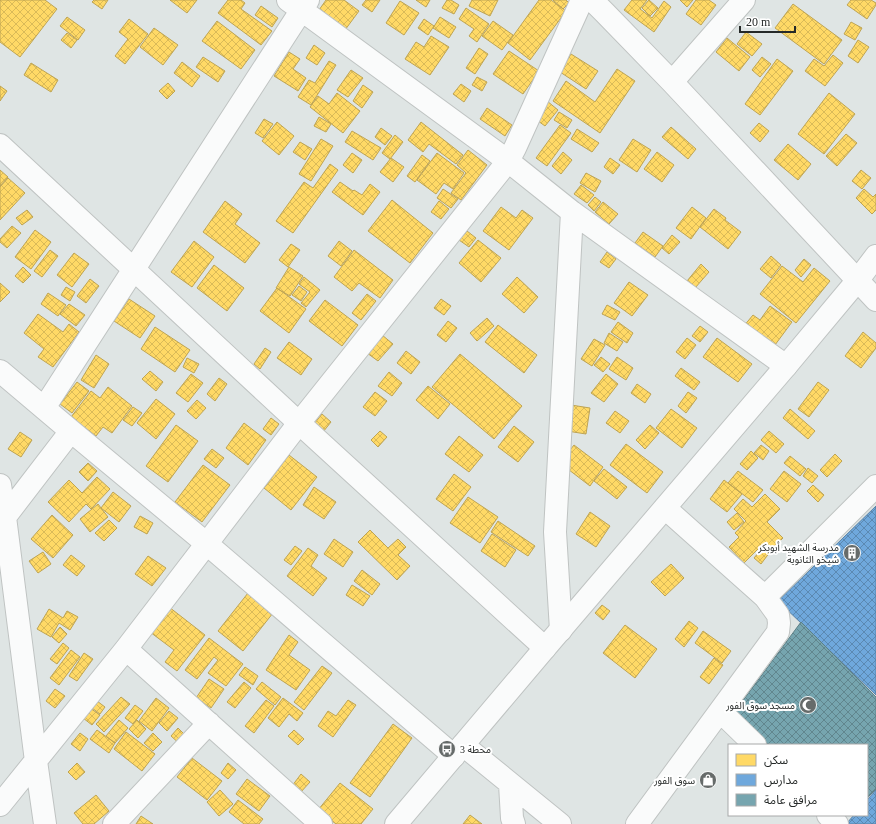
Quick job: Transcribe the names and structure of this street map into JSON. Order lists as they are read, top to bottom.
{
  "places": {
    "building": ["مدرسة الشهيد أبوبكر شيخو الثانوية"],
    "mosque": ["مسجد سوق الفور"],
    "bus stop": ["محطة 3"],
    "shop": ["سوق الفور"]
  },
  "legend": ["سكن", "مدارس", "مرافق عامة"],
  "scale_bar": "20 m"
}
